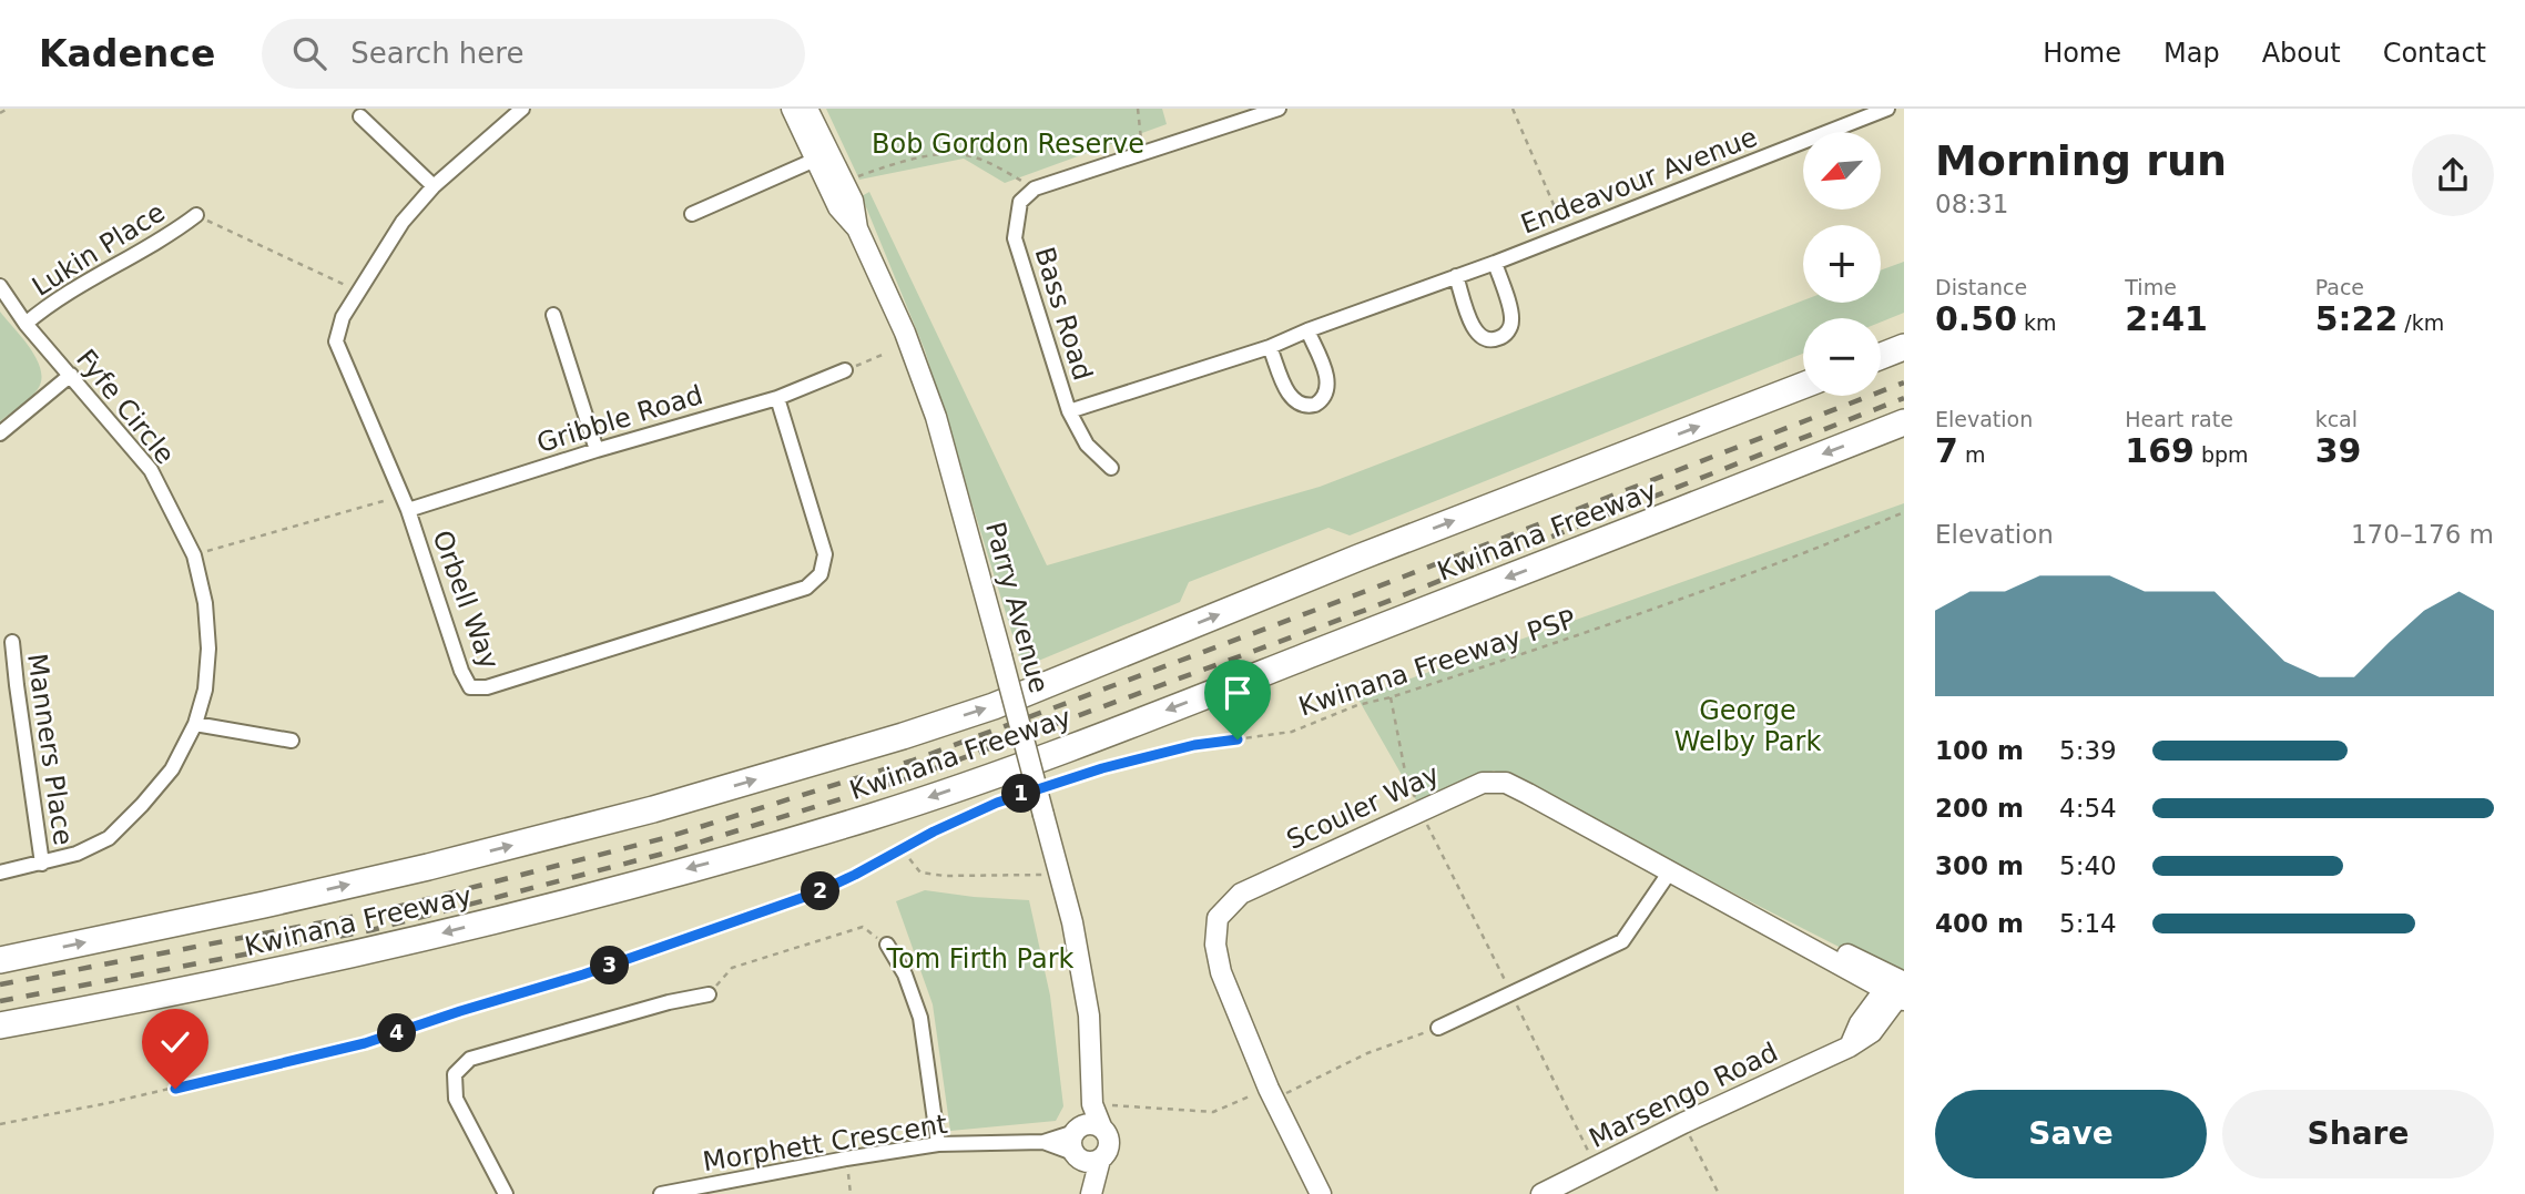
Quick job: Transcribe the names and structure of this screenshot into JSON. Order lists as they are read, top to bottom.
{
  "streets": {
    "highway": ["Kwinana Freeway"],
    "street": [
      "Endeavour Avenue",
      "Lukin Place",
      "Bass Road",
      "Fyfe Circle",
      "Gribble Road",
      "Orbell Way",
      "Parry Avenue",
      "Manners Place",
      "Scouler Way",
      "Marsengo Road",
      "Morphett Crescent"
    ],
    "path": ["Kwinana Freeway PSP"]
  },
  "crossings": [
    ["Endeavour Avenue", "Bass Road"],
    ["Lukin Place", "Fyfe Circle"],
    ["Fyfe Circle", "Manners Place"],
    ["Gribble Road", "Orbell Way"],
    ["Parry Avenue", "Morphett Crescent"],
    ["Scouler Way", "Marsengo Road"]
  ],
  "parks": ["Bob Gordon Reserve", "George Welby Park", "Tom Firth Park"],
  "north": "bottom left",
  "page": {
    "header": "Kadence",
    "search": "Search here",
    "nav": [
      "Home",
      "Map",
      "About",
      "Contact"
    ],
    "heading": ["Morning run", "08:31"],
    "map_buttons": ["+", "−"],
    "stats": [
      ["Distance", "0.50 km"],
      ["Time", "2:41"],
      ["Pace", "5:22 /km"],
      ["Elevation", "7 m"],
      ["Heart rate", "169 bpm"],
      ["kcal", "39"]
    ],
    "chart": ["Elevation", "170–176 m"],
    "list": [
      {
        "name": "100 m",
        "note": "5:39"
      },
      {
        "name": "200 m",
        "note": "4:54"
      },
      {
        "name": "300 m",
        "note": "5:40"
      },
      {
        "name": "400 m",
        "note": "5:14"
      }
    ],
    "pins": [
      "1",
      "2",
      "3",
      "4"
    ],
    "buttons": ["Save", "Share"]
  }
}
